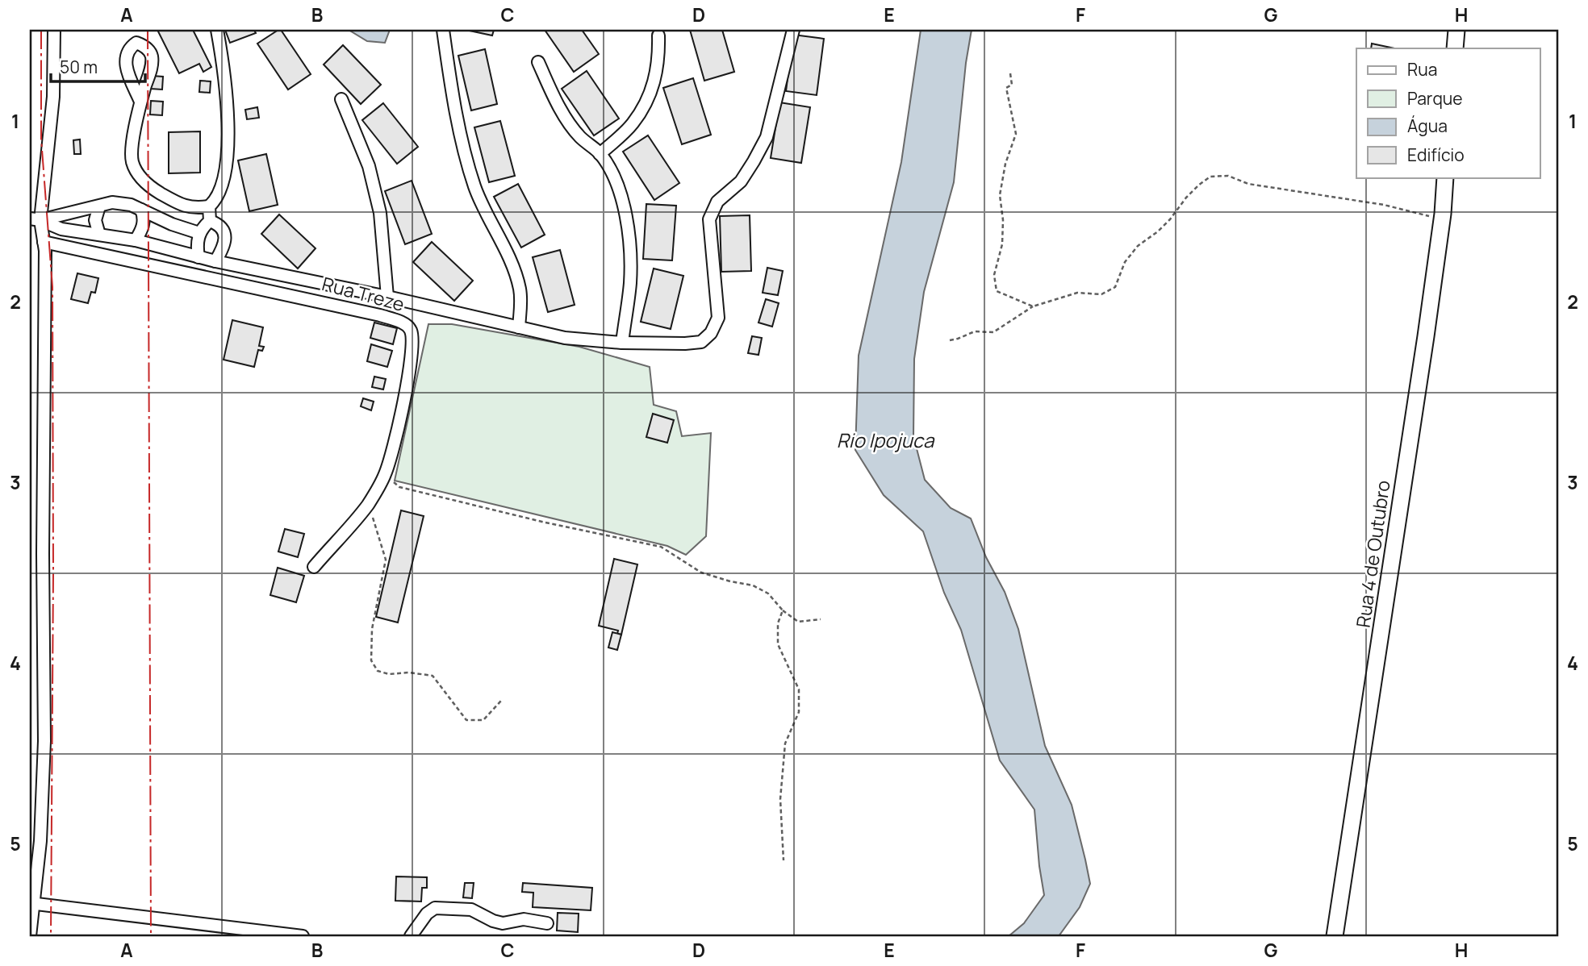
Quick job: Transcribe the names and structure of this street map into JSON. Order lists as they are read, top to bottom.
{
  "streets": {
    "main road": ["Rua 4 de Outubro"],
    "street": ["Rua Treze"]
  },
  "water": ["Rio Ipojuca"],
  "legend": [
    "Rua",
    "Parque",
    "Água",
    "Edifício"
  ],
  "scale_bar": "50 m",
  "grid": {
    "columns": [
      "A",
      "B",
      "C",
      "D",
      "E",
      "F",
      "G",
      "H"
    ],
    "rows": [
      "1",
      "2",
      "3",
      "4",
      "5"
    ]
  }
}
